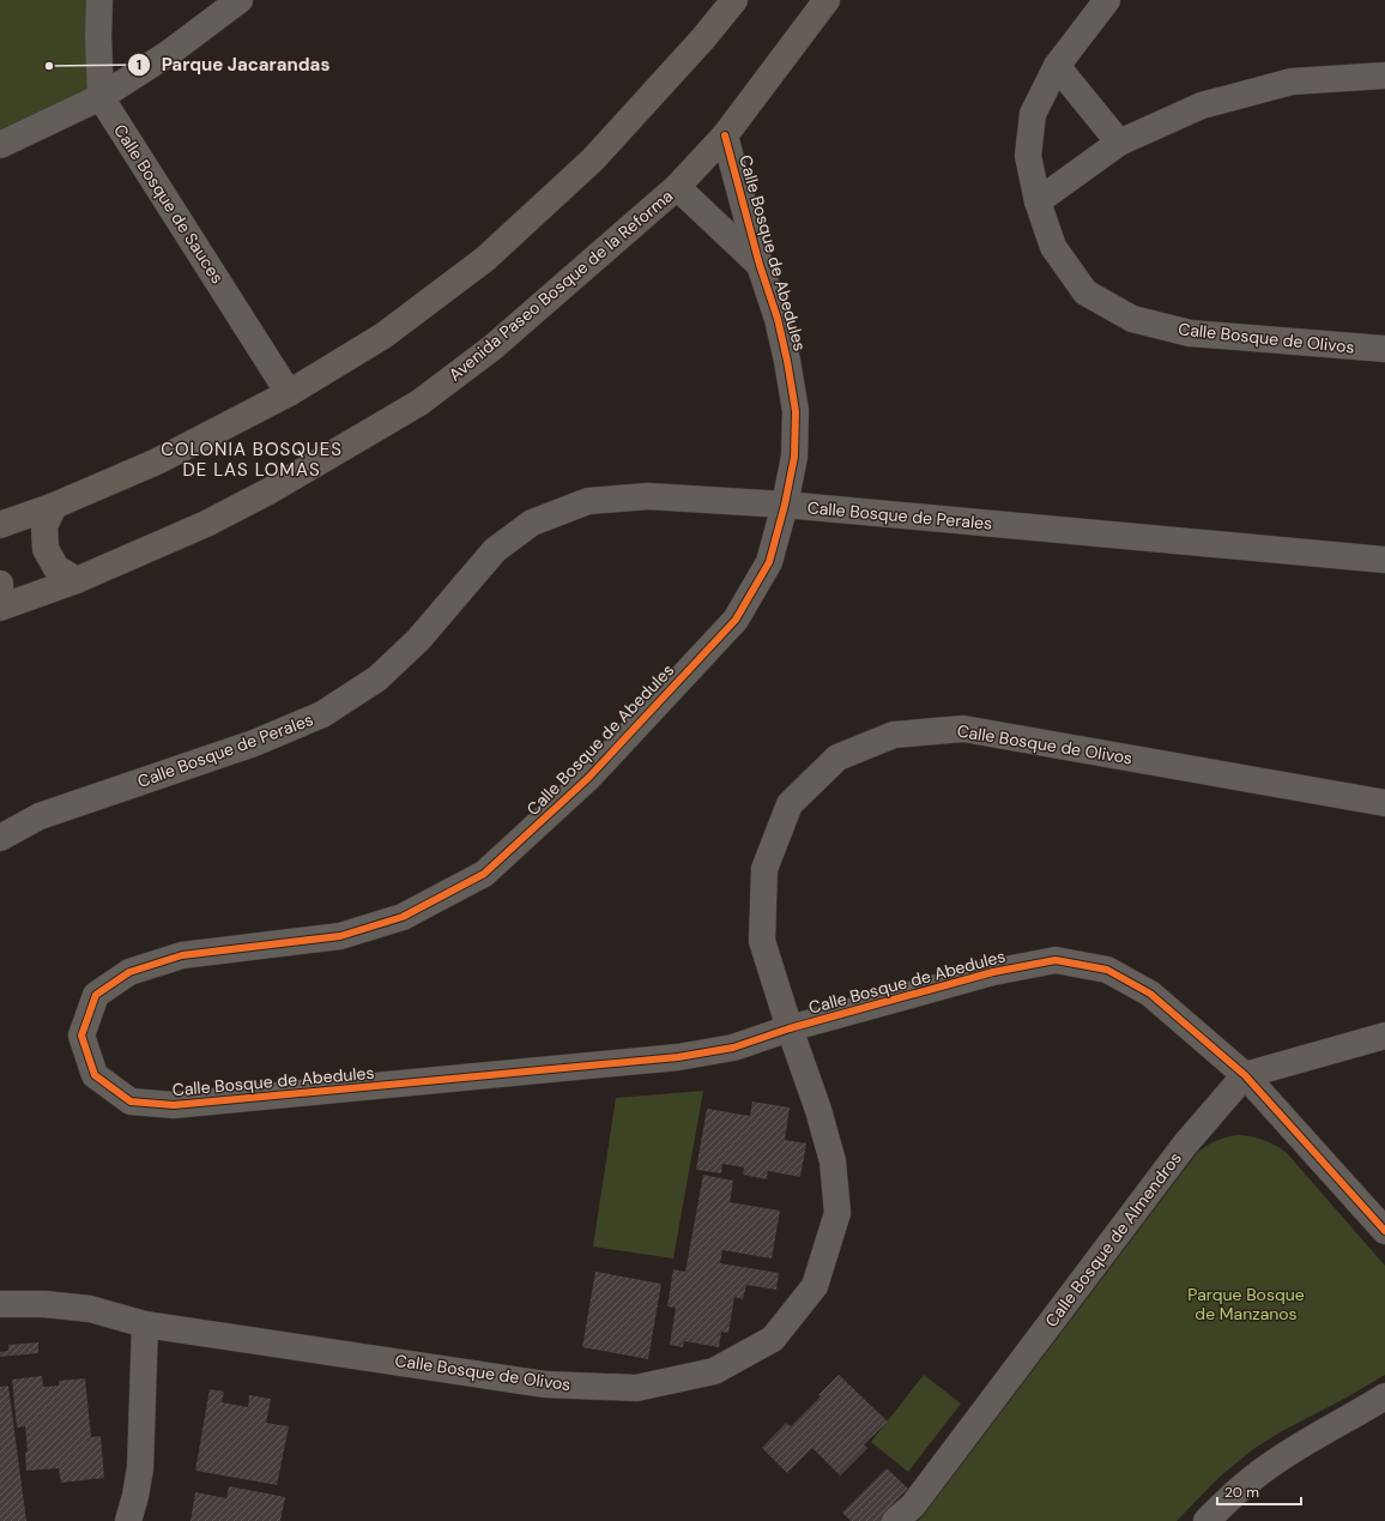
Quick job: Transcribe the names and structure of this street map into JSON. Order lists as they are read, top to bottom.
{
  "streets": {
    "main road": ["Avenida Paseo Bosque de la Reforma"],
    "street": [
      "Calle Bosque de Sauces",
      "Calle Bosque de Abedules",
      "Calle Bosque de Olivos",
      "Calle Bosque de Perales",
      "Calle Bosque de Almendros"
    ]
  },
  "crossings": [
    ["Calle Bosque de Abedules", "Avenida Paseo Bosque de la Reforma"],
    ["Calle Bosque de Abedules", "Calle Bosque de Olivos"],
    ["Calle Bosque de Abedules", "Calle Bosque de Perales"],
    ["Calle Bosque de Abedules", "Calle Bosque de Almendros"]
  ],
  "districts": ["COLONIA BOSQUES DE LAS LOMAS"],
  "parks": ["Parque Bosque de Manzanos"],
  "places": ["Parque Jacarandas"],
  "scale_bar": "20 m"
}
